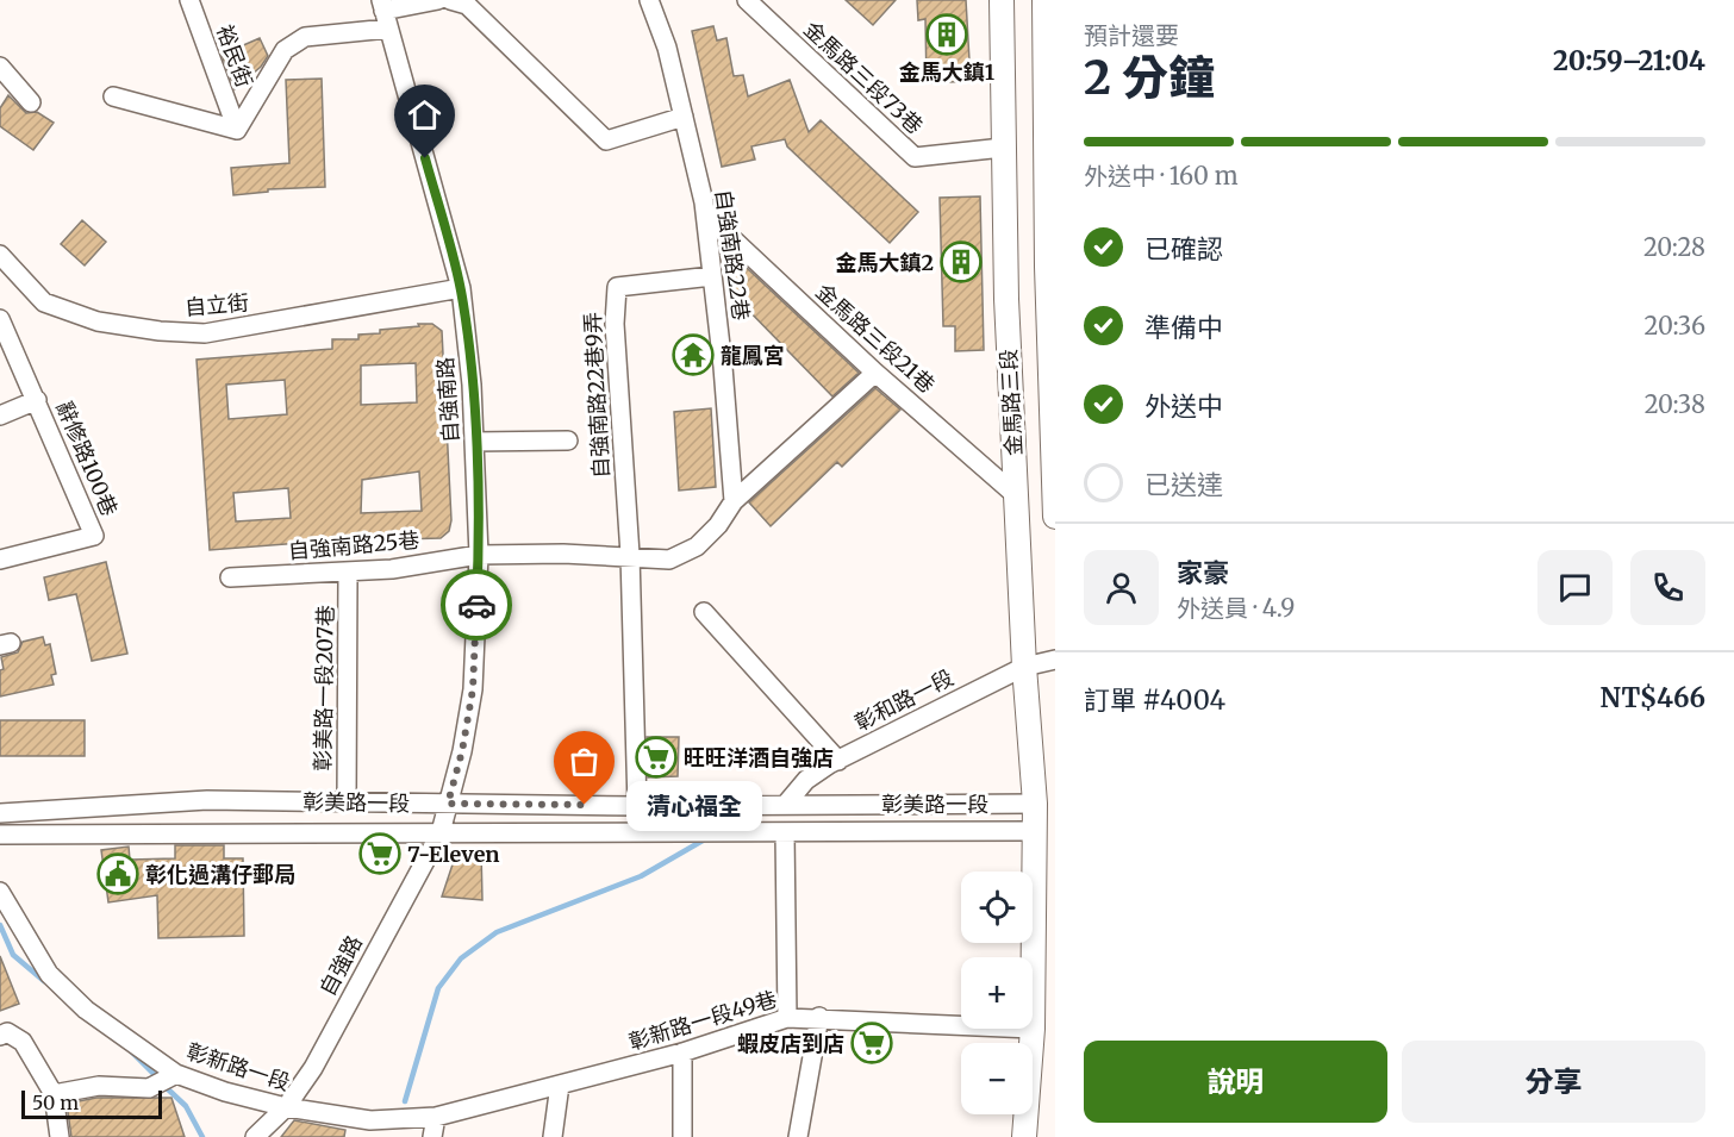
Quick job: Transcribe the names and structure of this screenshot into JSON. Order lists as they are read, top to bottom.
{
  "streets": {
    "main road": ["金馬路三段"],
    "street": [
      "裕民街",
      "金馬路三段73巷",
      "自強南路22巷",
      "自立街",
      "金馬路三段21巷",
      "自強南路22巷9弄",
      "自強南路",
      "辭修路100巷",
      "自強南路25巷",
      "彰美路一段207巷",
      "彰和路一段",
      "彰美路一段",
      "自強路",
      "彰新路一段49巷",
      "彰新路一段"
    ]
  },
  "crossings": [
    ["金馬路三段73巷", "金馬路三段"],
    ["自強南路22巷", "金馬路三段21巷"],
    ["自強南路22巷", "自強南路22巷9弄"],
    ["自立街", "自強南路"],
    ["金馬路三段21巷", "金馬路三段"],
    ["自強南路", "自強南路25巷"],
    ["自強南路", "彰美路一段"],
    ["自強南路", "自強路"],
    ["金馬路三段", "彰和路一段"],
    ["金馬路三段", "彰美路一段"],
    ["彰美路一段207巷", "彰美路一段"],
    ["彰和路一段", "彰美路一段"],
    ["彰美路一段", "自強路"],
    ["自強路", "彰新路一段"],
    ["彰新路一段49巷", "彰新路一段"]
  ],
  "places": {
    "building": ["金馬大鎮1", "金馬大鎮2"],
    "temple": ["龍鳳宮"],
    "supermarket": ["旺旺洋酒自強店", "7-Eleven", "蝦皮店到店"],
    "other": ["清心福全"],
    "public building": ["彰化過溝仔郵局"]
  },
  "scale_bar": "50 m",
  "page": {
    "heading": ["2 分鐘", "預計還要", "20:59–21:04"],
    "panel": [
      "家豪",
      "外送員 · 4.9",
      "訂單 #4004",
      "NT$466"
    ],
    "bar": "外送中 · 160 m",
    "list": [
      ["已確認", "20:28"],
      ["準備中", "20:36"],
      ["外送中", "20:38"],
      "已送達"
    ],
    "bubble": "清心福全",
    "map_buttons": ["+", "−"],
    "buttons": ["說明", "分享"],
    "scale": "50 m"
  }
}
